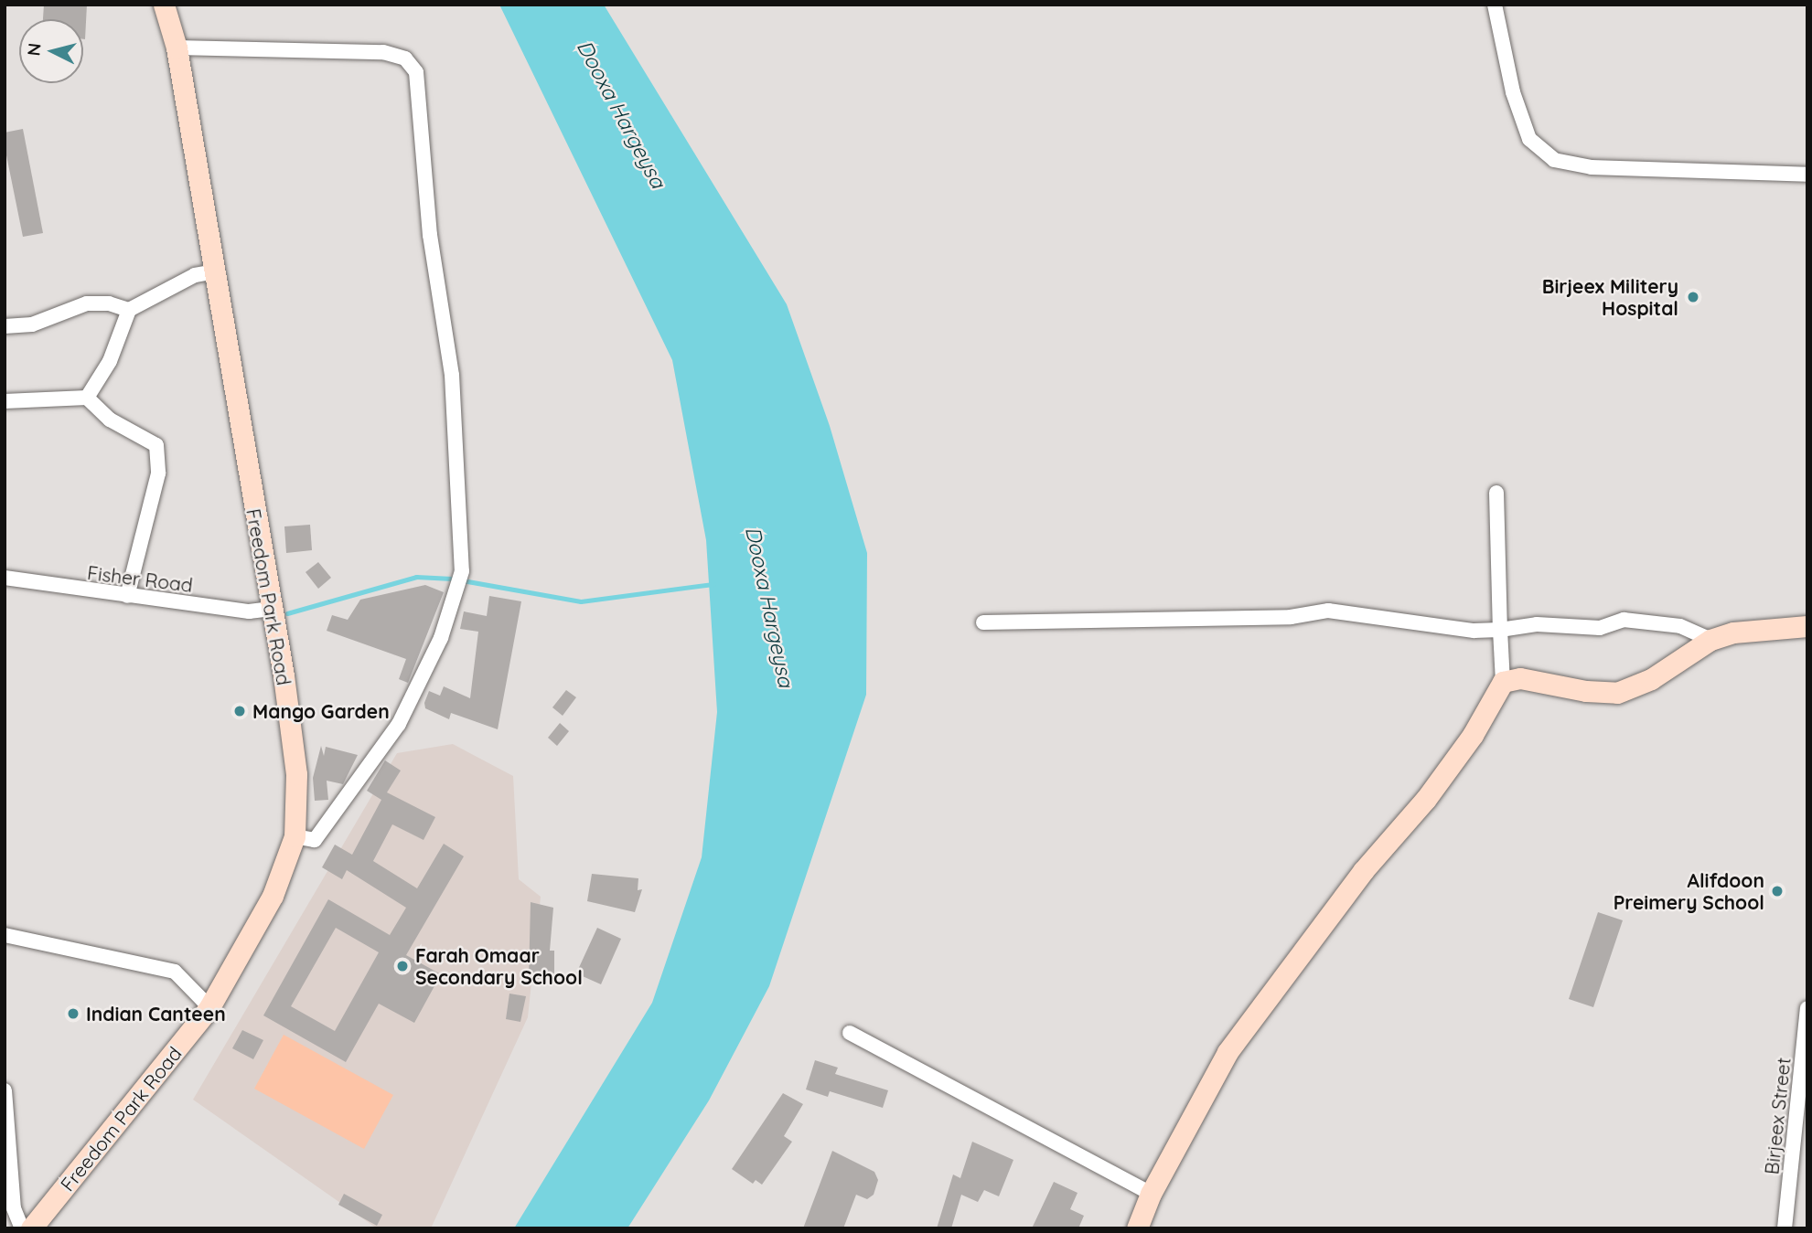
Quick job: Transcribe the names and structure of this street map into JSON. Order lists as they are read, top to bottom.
{
  "streets": {
    "street": ["Fisher Road", "Freedom Park Road", "Birjeex Street"]
  },
  "crossings": [
    ["Fisher Road", "Freedom Park Road"]
  ],
  "water": ["Dooxa Hargeysa"],
  "places": [
    "Birjeex Militery Hospital",
    "Mango Garden",
    "Alifdoon Preimery School",
    "Farah Omaar Secondary School",
    "Indian Canteen"
  ],
  "north": "left"
}
